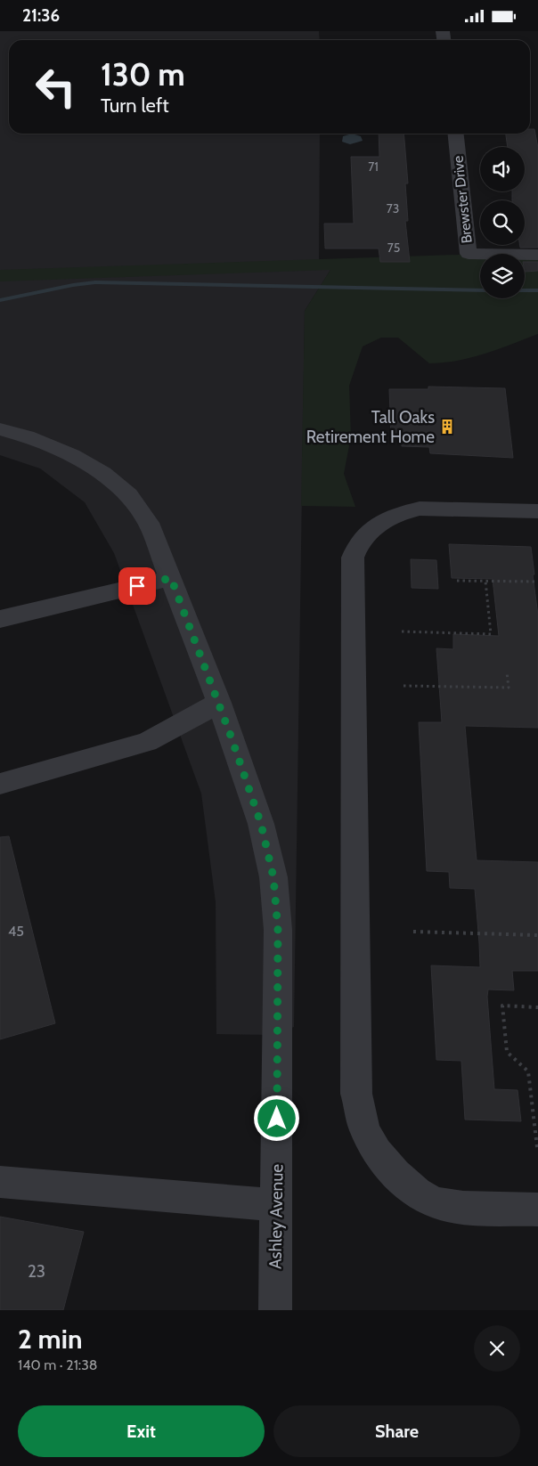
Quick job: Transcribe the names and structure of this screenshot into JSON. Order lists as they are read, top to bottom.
{
  "streets": {
    "street": ["Brewster Drive", "Ashley Avenue"]
  },
  "places": {
    "building": ["Tall Oaks Retirement Home"]
  },
  "house_numbers": [
    "71",
    "73",
    "75",
    "45",
    "23"
  ],
  "page": {
    "status": "21:36",
    "turn": ["130 m", "Turn left"],
    "heading": ["2 min", "140 m · 21:38"],
    "buttons": ["Exit", "Share"]
  }
}
